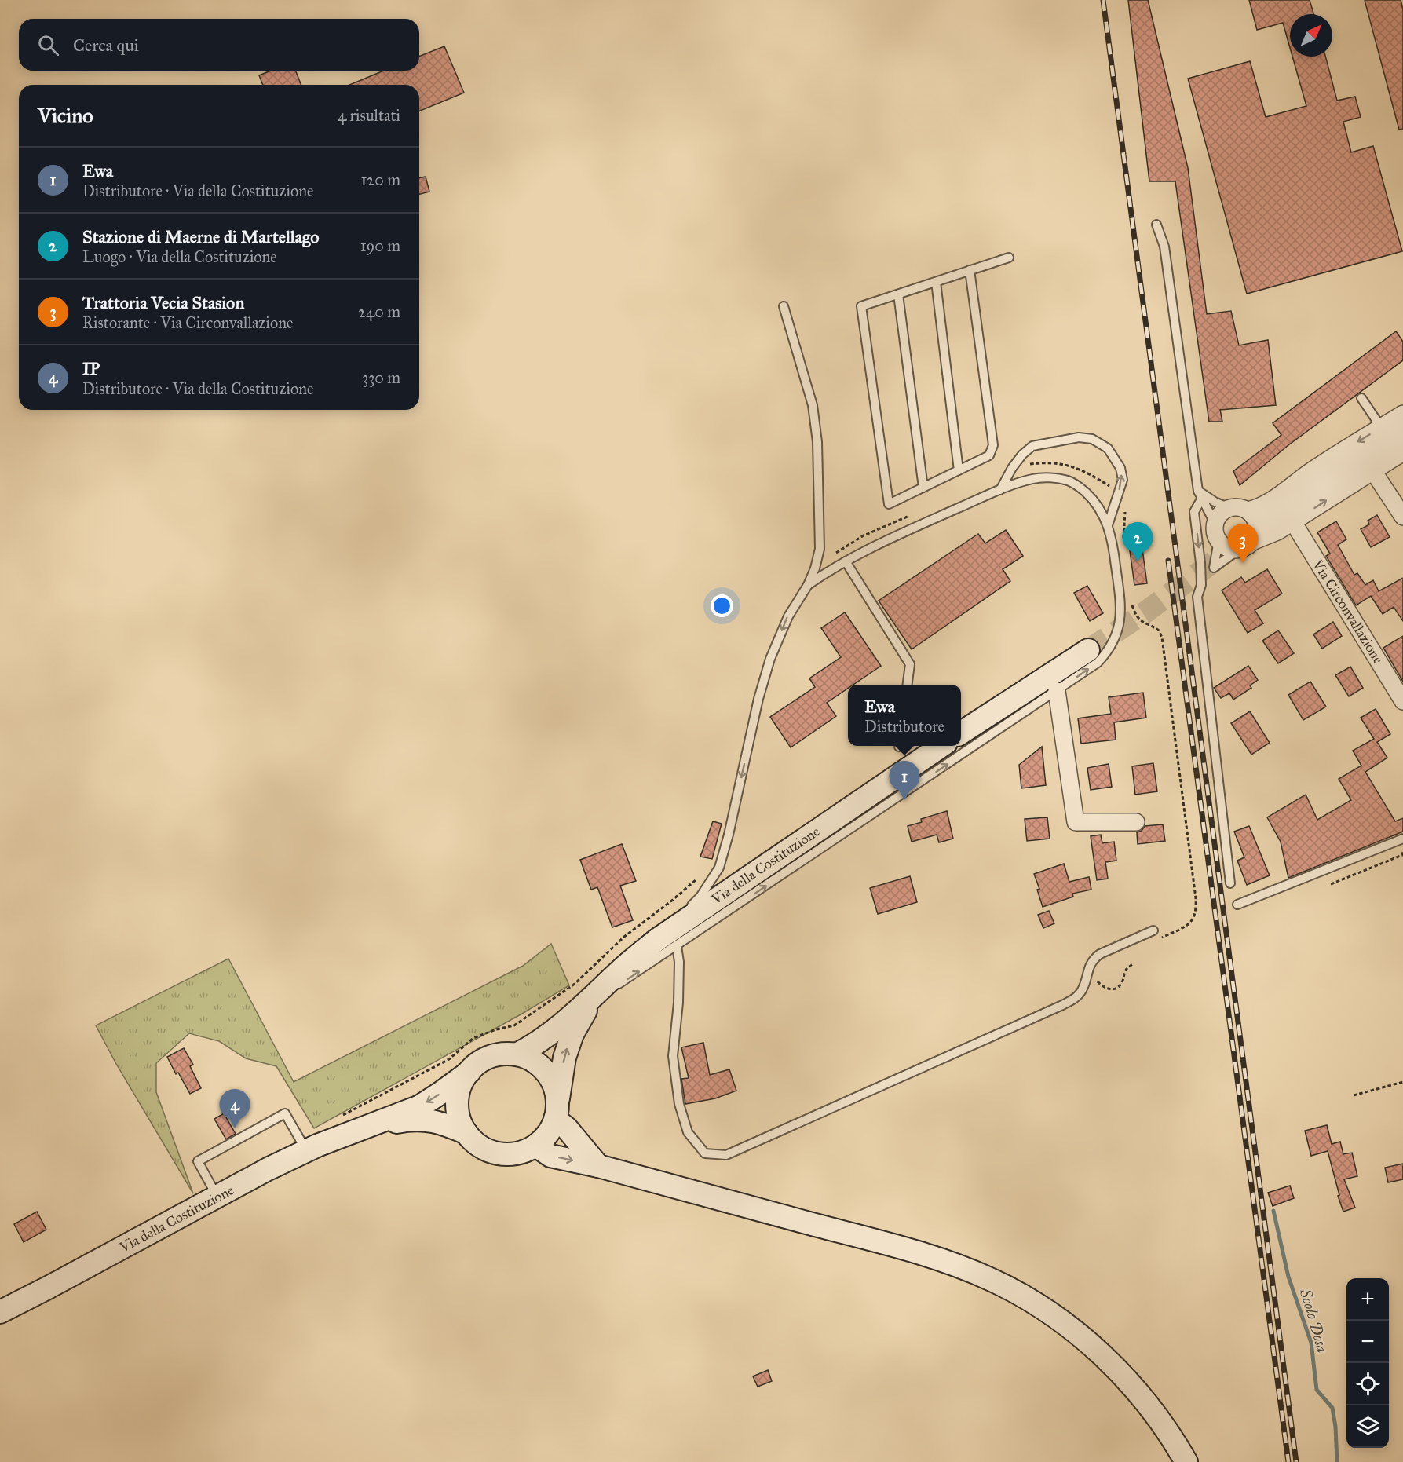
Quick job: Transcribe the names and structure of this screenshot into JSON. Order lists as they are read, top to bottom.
{
  "streets": {
    "main road": ["Via della Costituzione"],
    "street": ["Via Circonvallazione"]
  },
  "water": ["Scolo Dosa"],
  "north": "top right",
  "page": {
    "search": "Cerca qui",
    "heading": ["Vicino", "4 risultati"],
    "list": [
      {
        "mark": "1",
        "name": "Ewa",
        "note": "Distributore · Via della Costituzione",
        "value": "120 m"
      },
      {
        "mark": "2",
        "name": "Stazione di Maerne di Martellago",
        "note": "Luogo · Via della Costituzione",
        "value": "190 m"
      },
      {
        "mark": "3",
        "name": "Trattoria Vecia Stasion",
        "note": "Ristorante · Via Circonvallazione",
        "value": "240 m"
      },
      {
        "mark": "4",
        "name": "IP",
        "note": "Distributore · Via della Costituzione",
        "value": "330 m"
      }
    ],
    "pins": [
      "2",
      "3",
      "1",
      "4"
    ],
    "popup": ["Ewa", "Distributore"],
    "map_buttons": ["+", "−"]
  }
}
